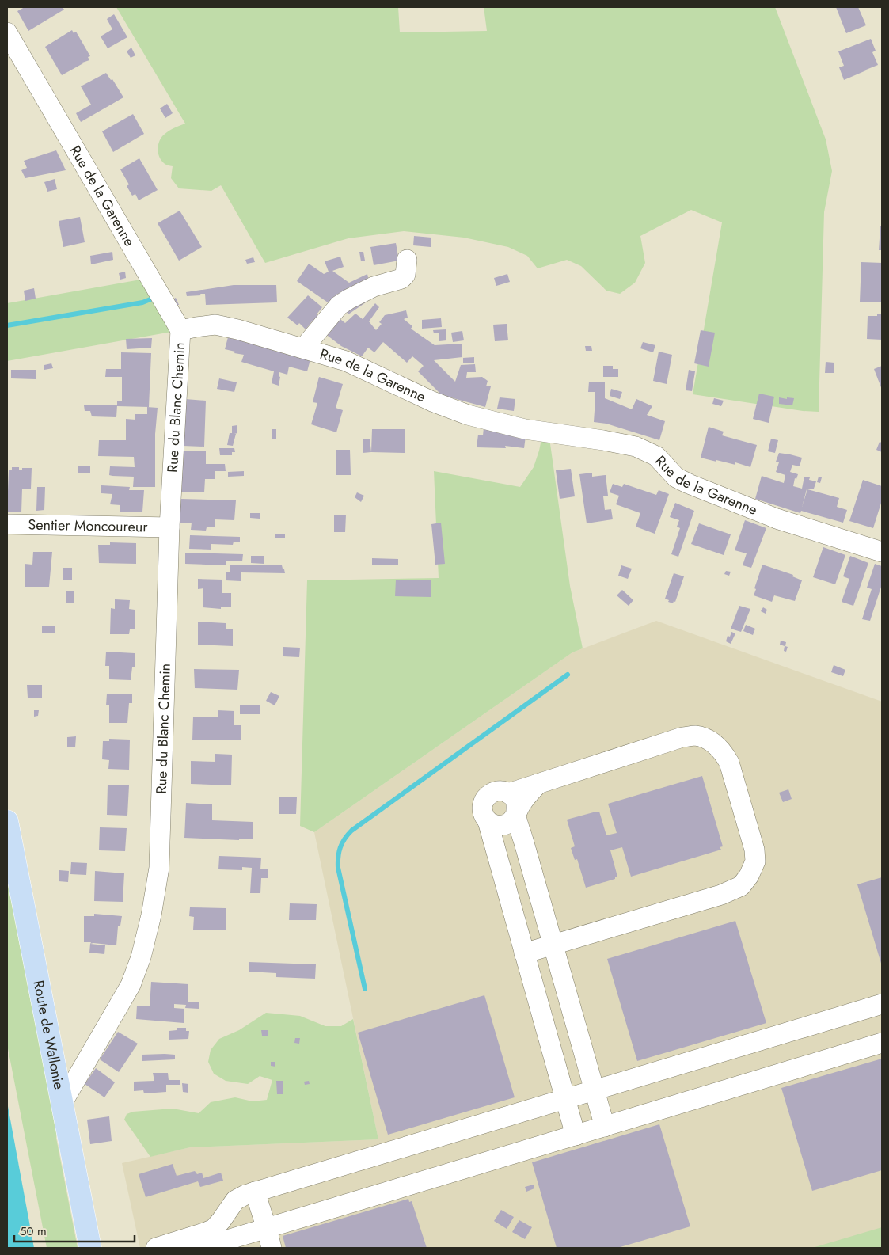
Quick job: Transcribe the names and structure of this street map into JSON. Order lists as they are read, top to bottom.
{
  "streets": {
    "main road": ["Route de Wallonie"],
    "street": ["Rue de la Garenne", "Rue du Blanc Chemin", "Sentier Moncoureur"]
  },
  "crossings": [
    ["Rue de la Garenne", "Rue du Blanc Chemin"],
    ["Rue du Blanc Chemin", "Sentier Moncoureur"],
    ["Rue du Blanc Chemin", "Route de Wallonie"]
  ],
  "scale_bar": "50 m"
}
